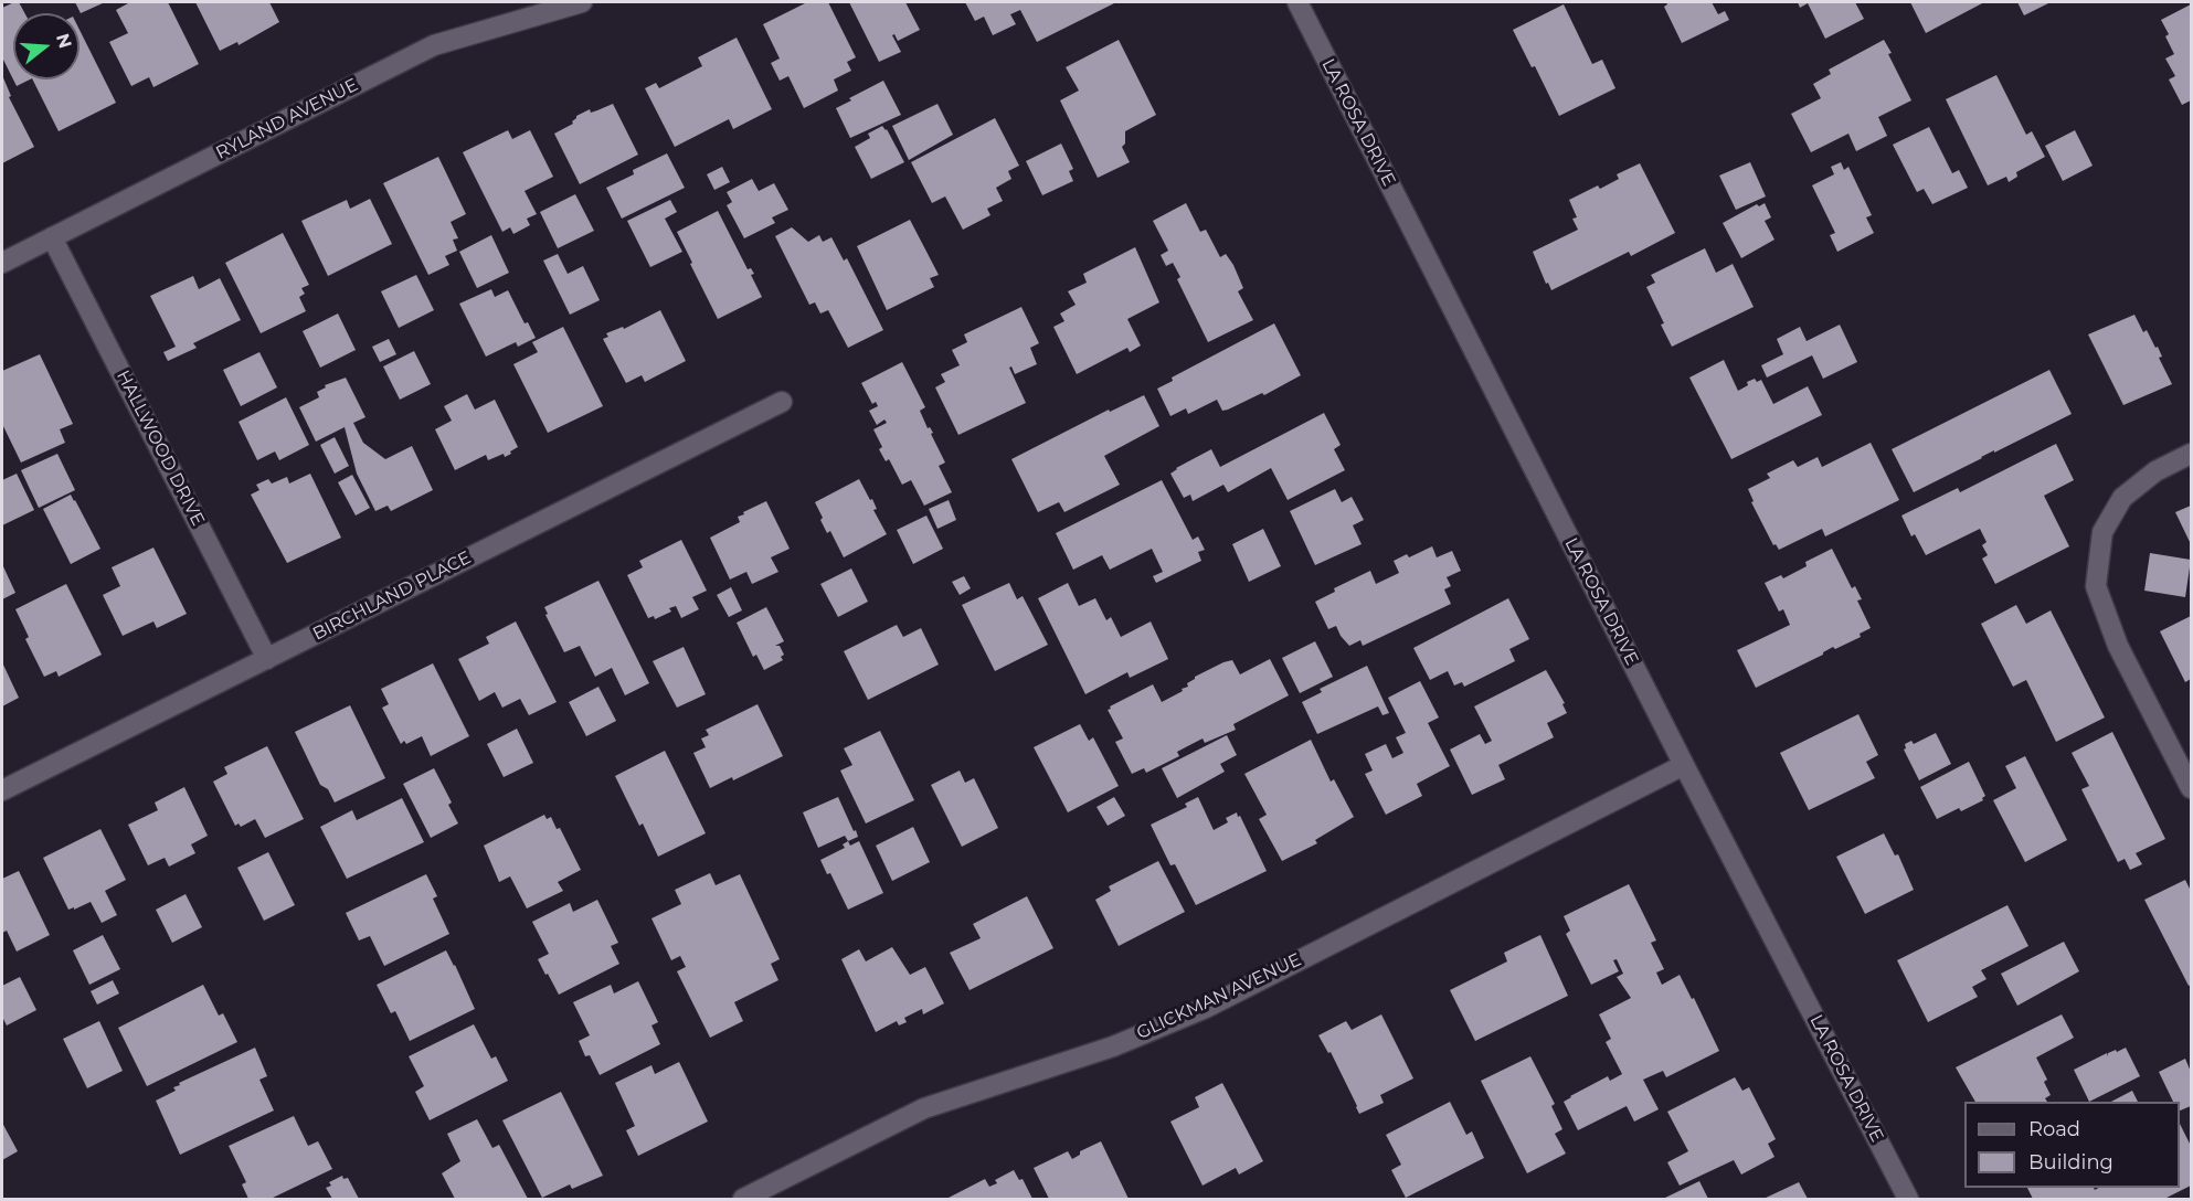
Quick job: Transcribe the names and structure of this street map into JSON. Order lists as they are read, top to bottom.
{
  "streets": {
    "street": [
      "RYLAND AVENUE",
      "LA ROSA DRIVE",
      "HALLWOOD DRIVE",
      "BIRCHLAND PLACE",
      "GLICKMAN AVENUE"
    ]
  },
  "crossings": [
    ["RYLAND AVENUE", "HALLWOOD DRIVE"],
    ["LA ROSA DRIVE", "GLICKMAN AVENUE"],
    ["HALLWOOD DRIVE", "BIRCHLAND PLACE"]
  ],
  "legend": ["Road", "Building"],
  "north": "right"
}
